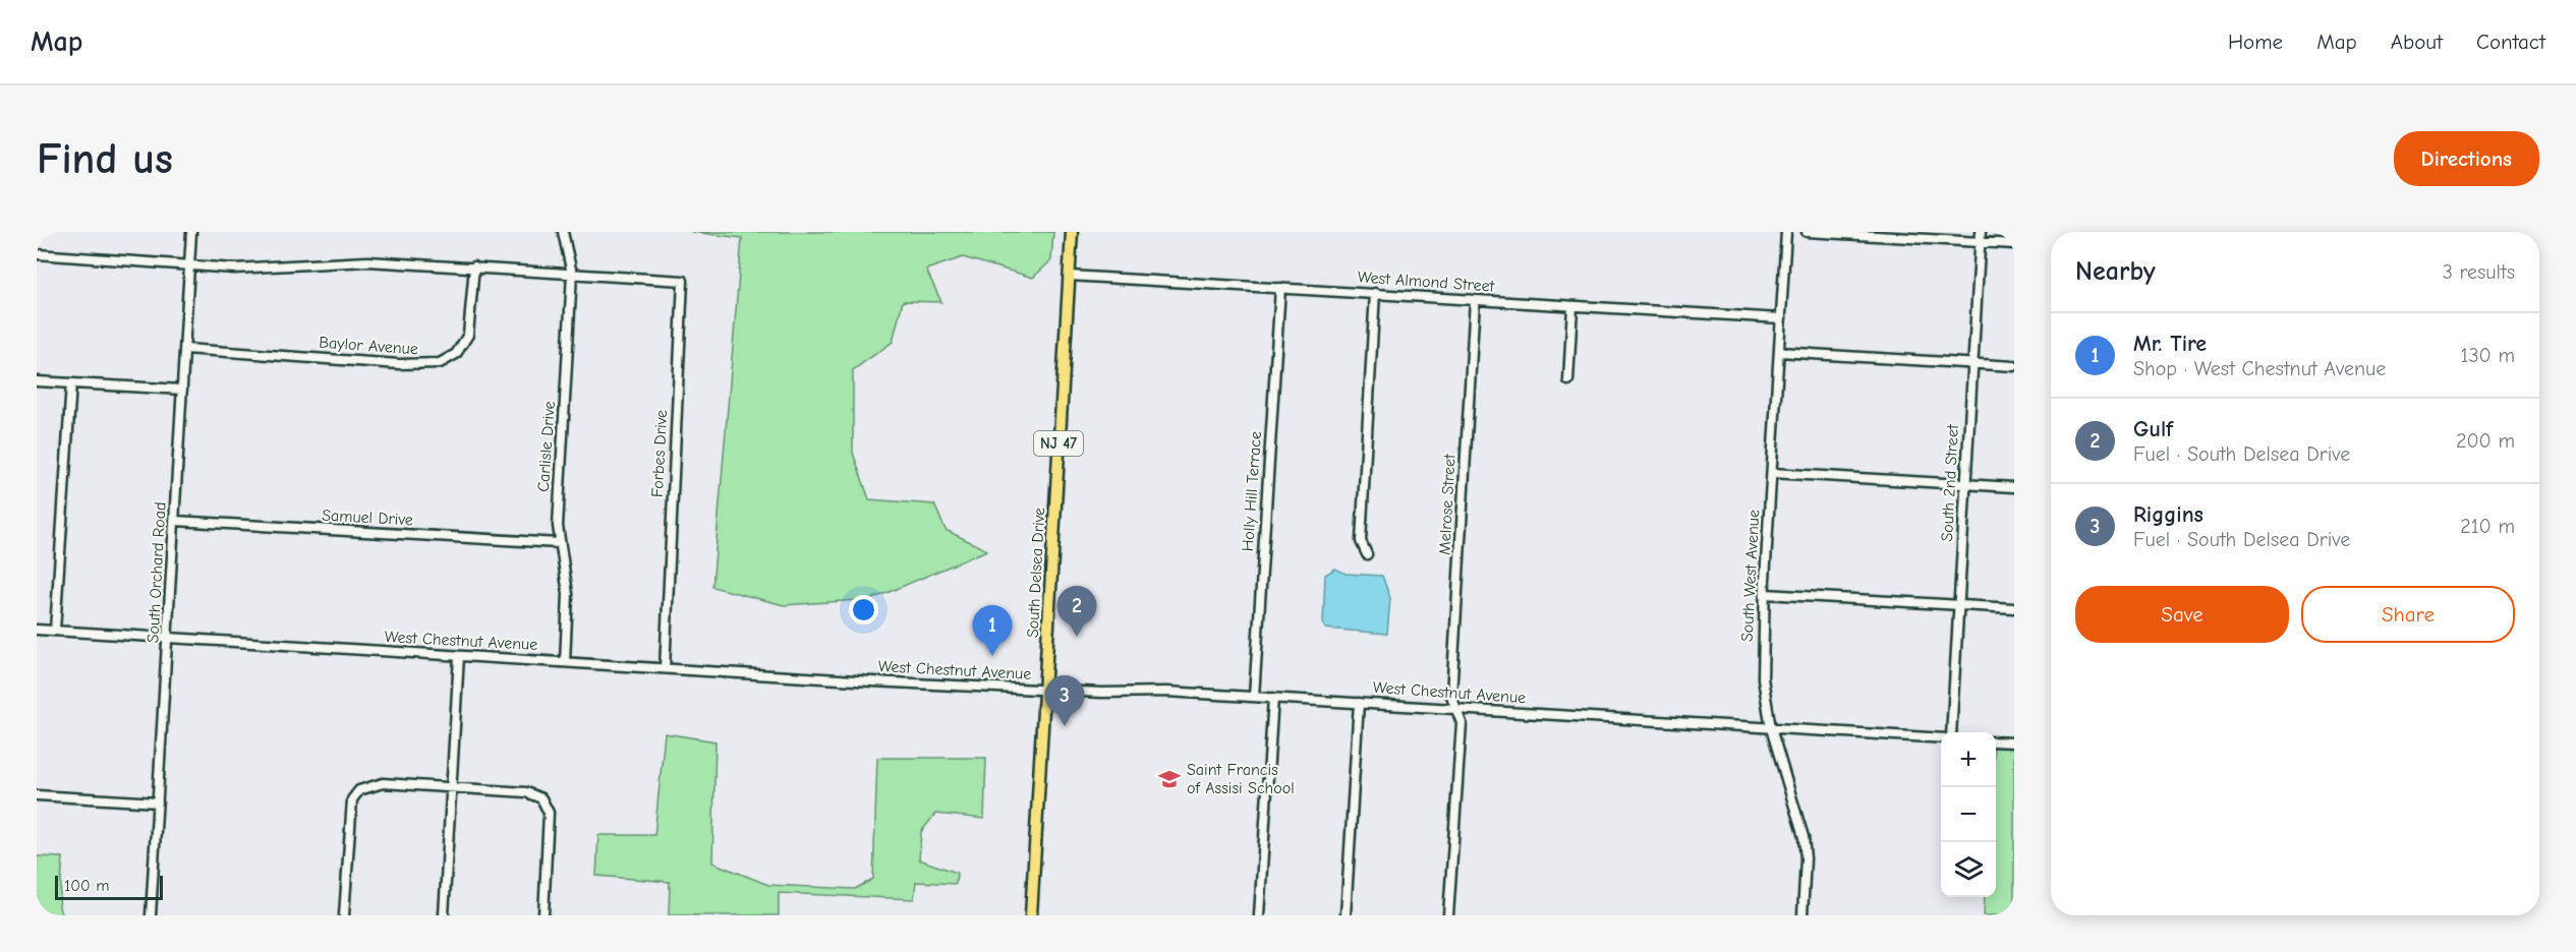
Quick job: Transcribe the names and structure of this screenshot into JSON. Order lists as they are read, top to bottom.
{
  "streets": {
    "main road": ["NJ 47", "South Delsea Drive"],
    "street": [
      "West Almond Street",
      "Baylor Avenue",
      "Carlisle Drive",
      "Forbes Drive",
      "South 2nd Street",
      "Holly Hill Terrace",
      "Melrose Street",
      "Samuel Drive",
      "South Orchard Road",
      "South West Avenue",
      "West Chestnut Avenue"
    ]
  },
  "crossings": [
    ["West Almond Street", "Holly Hill Terrace"],
    ["West Almond Street", "Melrose Street"],
    ["West Almond Street", "South Delsea Drive"],
    ["West Almond Street", "South West Avenue"],
    ["Baylor Avenue", "South Orchard Road"],
    ["Carlisle Drive", "Forbes Drive"],
    ["Carlisle Drive", "Samuel Drive"],
    ["Carlisle Drive", "West Chestnut Avenue"],
    ["Forbes Drive", "West Chestnut Avenue"],
    ["Holly Hill Terrace", "West Chestnut Avenue"],
    ["Melrose Street", "West Chestnut Avenue"],
    ["Samuel Drive", "South Orchard Road"],
    ["South Orchard Road", "West Chestnut Avenue"],
    ["South Delsea Drive", "West Chestnut Avenue"],
    ["South West Avenue", "West Chestnut Avenue"]
  ],
  "places": {
    "school or university": ["Saint Francis of Assisi School"]
  },
  "scale_bar": "100 m",
  "page": {
    "header": "Map",
    "nav": [
      "Home",
      "Map",
      "About",
      "Contact"
    ],
    "buttons": [
      "Directions",
      ["Save", "Share"]
    ],
    "title": "Find us",
    "heading": ["Nearby", "3 results"],
    "list": [
      {
        "mark": "1",
        "name": "Mr. Tire",
        "note": "Shop · West Chestnut Avenue",
        "value": "130 m"
      },
      {
        "mark": "2",
        "name": "Gulf",
        "note": "Fuel · South Delsea Drive",
        "value": "200 m"
      },
      {
        "mark": "3",
        "name": "Riggins",
        "note": "Fuel · South Delsea Drive",
        "value": "210 m"
      }
    ],
    "pins": ["2", "1", "3"],
    "map_buttons": ["+", "−"],
    "scale": "100 m"
  }
}
